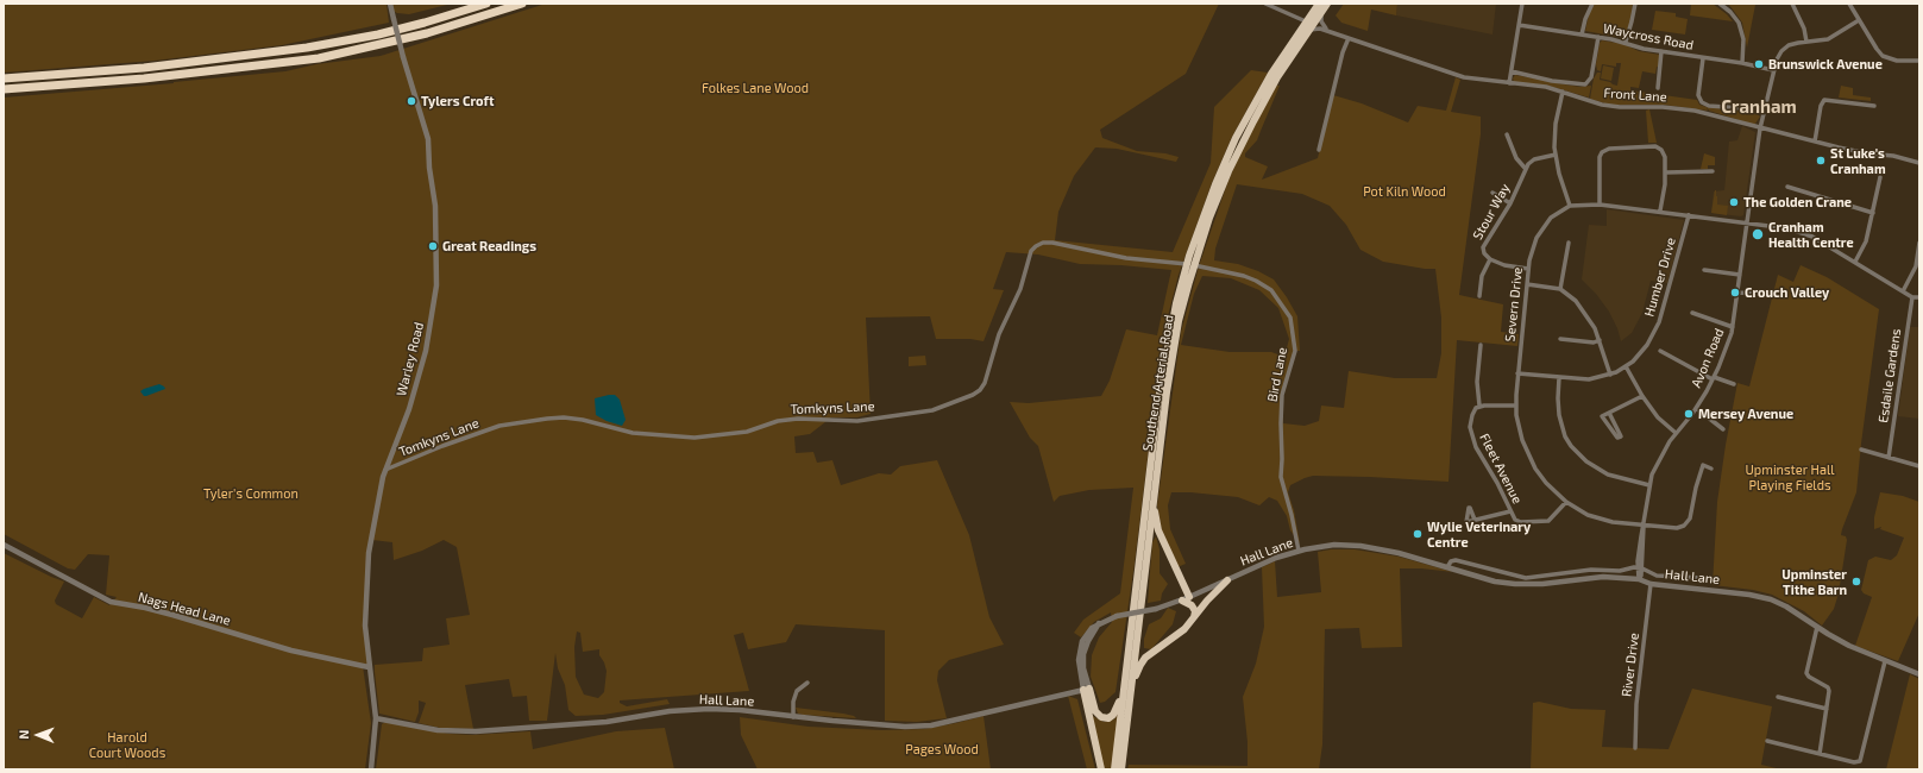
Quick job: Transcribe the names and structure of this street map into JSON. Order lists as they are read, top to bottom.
{
  "streets": {
    "highway": ["Southend Arterial Road"],
    "street": [
      "Waycross Road",
      "Front Lane",
      "Stour Way",
      "Humber Drive",
      "Severn Drive",
      "Avon Road",
      "Warley Road",
      "Bird Lane",
      "Esdaile Gardens",
      "Tomkyns Lane",
      "Fleet Avenue",
      "Hall Lane",
      "Nags Head Lane",
      "River Drive"
    ]
  },
  "crossings": [
    ["Front Lane", "Avon Road"],
    ["Stour Way", "Severn Drive"],
    ["Humber Drive", "Severn Drive"],
    ["Severn Drive", "Avon Road"],
    ["Severn Drive", "Fleet Avenue"],
    ["Avon Road", "Hall Lane"],
    ["Warley Road", "Tomkyns Lane"],
    ["Warley Road", "Hall Lane"],
    ["Warley Road", "Nags Head Lane"],
    ["Bird Lane", "Southend Arterial Road"],
    ["Bird Lane", "Tomkyns Lane"],
    ["Bird Lane", "Hall Lane"],
    ["Southend Arterial Road", "Tomkyns Lane"],
    ["Hall Lane", "River Drive"]
  ],
  "districts": ["Cranham"],
  "parks": [
    "Folkes Lane Wood",
    "Pot Kiln Wood",
    "Upminster Hall Playing Fields",
    "Tyler's Common",
    "Harold Court Woods",
    "Pages Wood"
  ],
  "places": [
    "Brunswick Avenue",
    "Tylers Croft",
    "St Luke's Cranham",
    "The Golden Crane",
    "Cranham Health Centre",
    "Great Readings",
    "Crouch Valley",
    "Mersey Avenue",
    "Wylie Veterinary Centre",
    "Upminster Tithe Barn"
  ],
  "north": "left"
}
